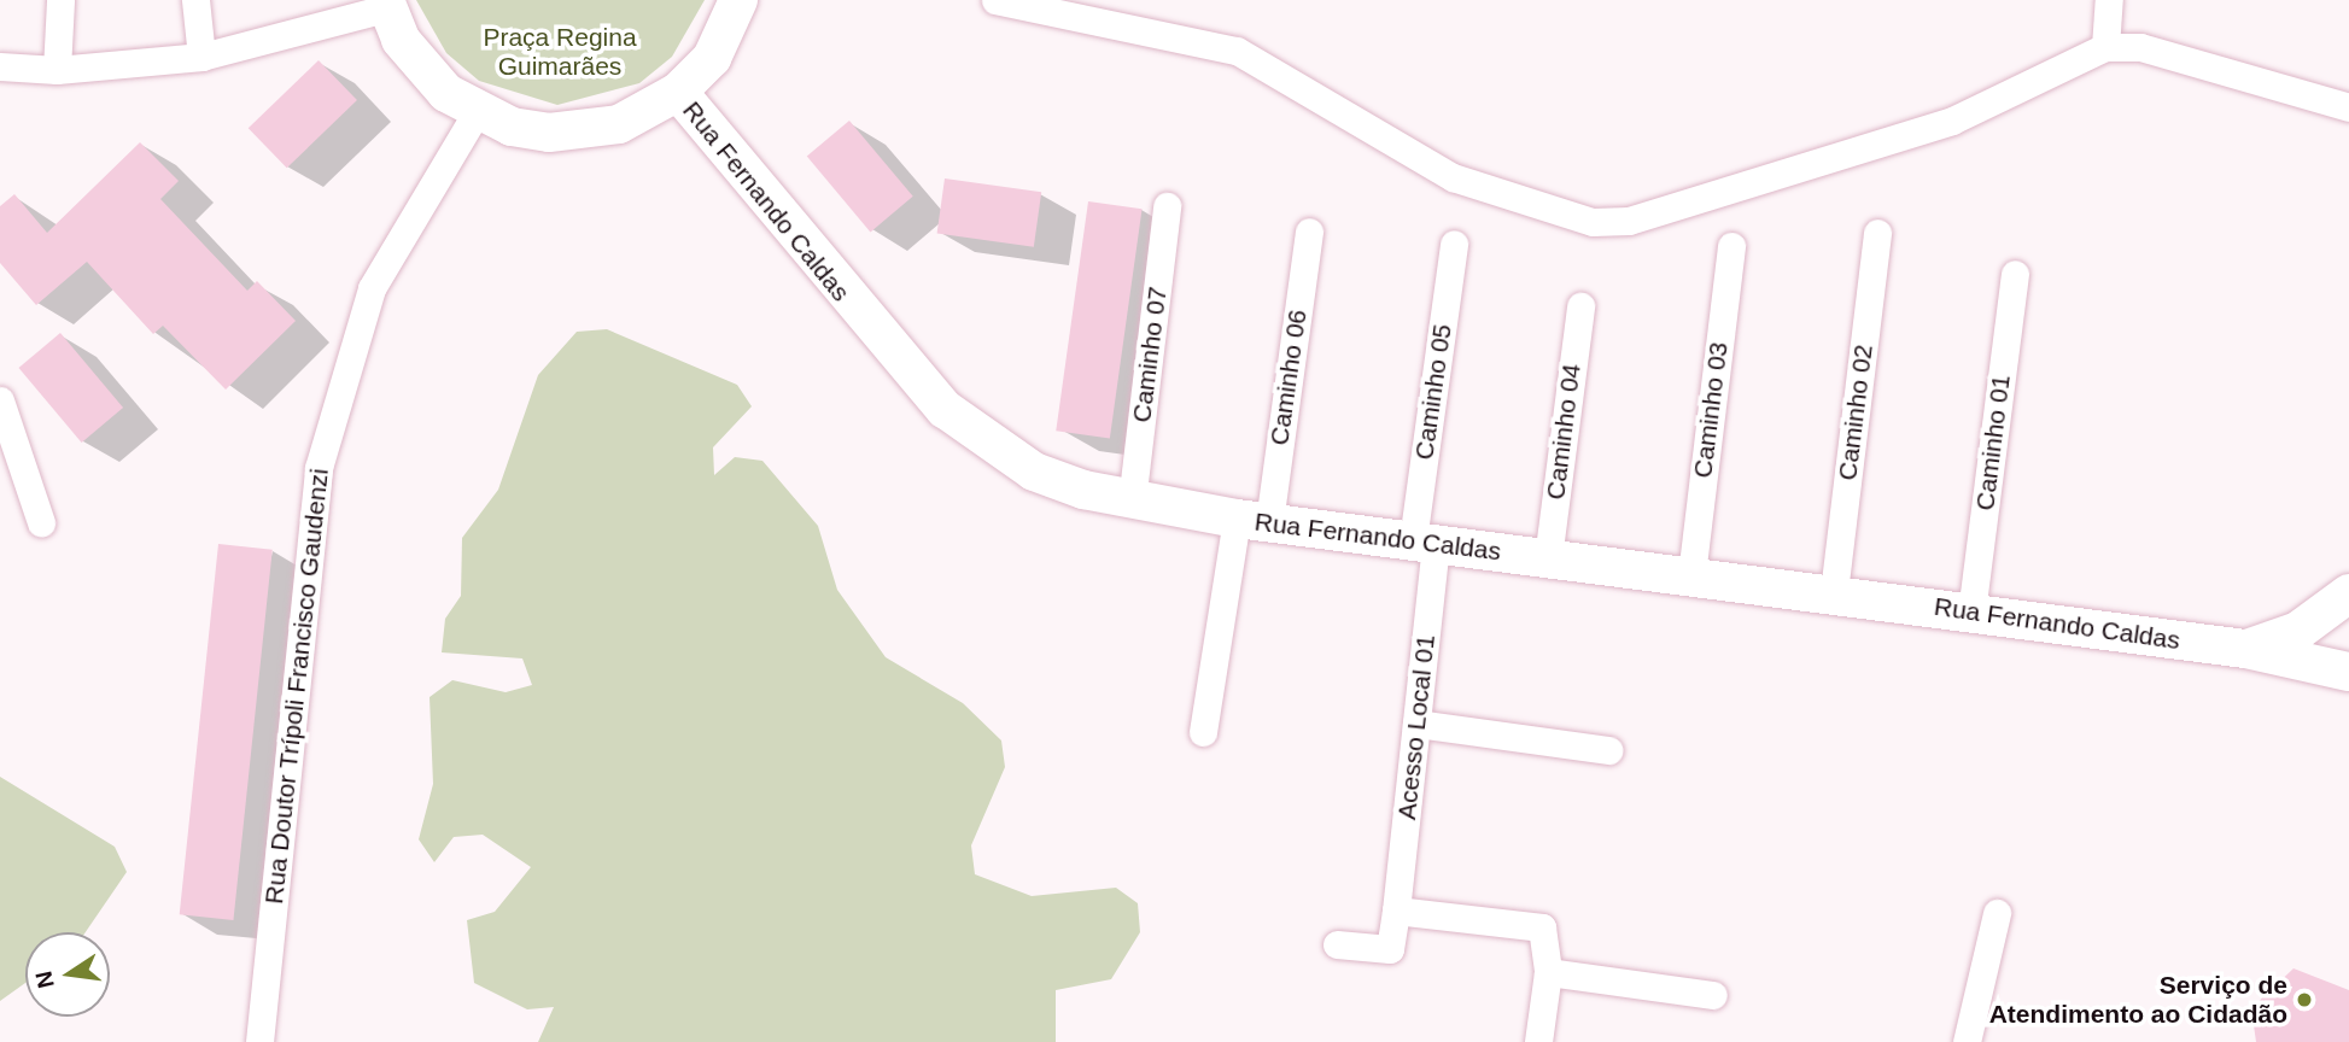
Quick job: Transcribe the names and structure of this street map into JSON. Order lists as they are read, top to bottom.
{
  "streets": {
    "street": [
      "Rua Fernando Caldas",
      "Caminho 07",
      "Caminho 06",
      "Caminho 05",
      "Caminho 03",
      "Caminho 02",
      "Caminho 04",
      "Caminho 01",
      "Rua Doutor Trípoli Francisco Gaudenzi",
      "Acesso Local 01"
    ]
  },
  "crossings": [
    ["Rua Fernando Caldas", "Caminho 07"],
    ["Rua Fernando Caldas", "Caminho 06"],
    ["Rua Fernando Caldas", "Caminho 05"],
    ["Rua Fernando Caldas", "Caminho 03"],
    ["Rua Fernando Caldas", "Caminho 02"],
    ["Rua Fernando Caldas", "Caminho 04"],
    ["Rua Fernando Caldas", "Caminho 01"],
    ["Rua Fernando Caldas", "Acesso Local 01"],
    ["Caminho 05", "Acesso Local 01"]
  ],
  "parks": ["Praça Regina Guimarães"],
  "places": ["Serviço de Atendimento ao Cidadão"],
  "north": "left"
}
